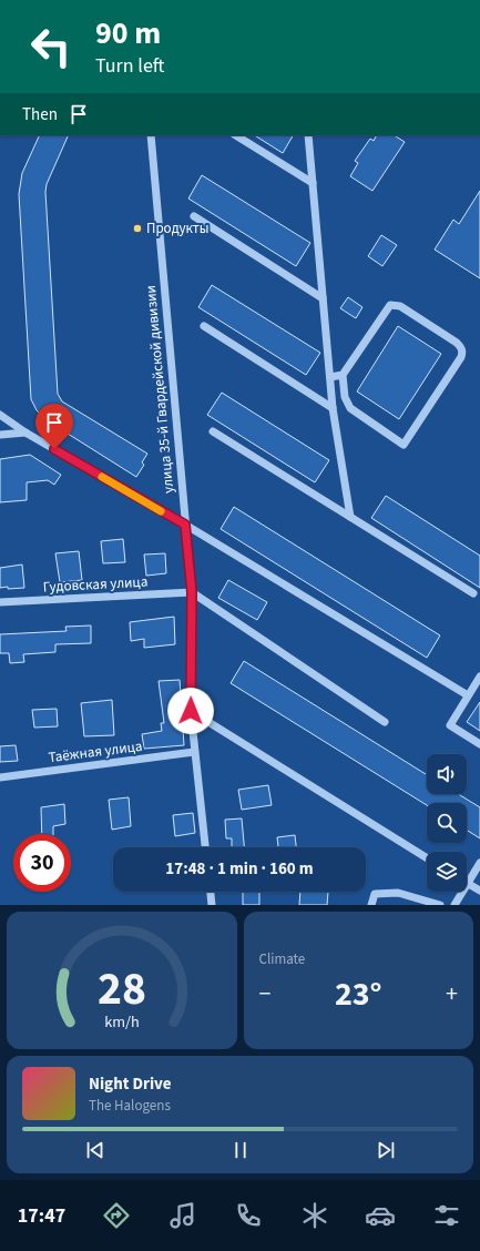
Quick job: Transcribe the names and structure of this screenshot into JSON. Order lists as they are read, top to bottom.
{
  "streets": {
    "street": ["улица 35-й Гвардейской дивизии", "Гудовская улица", "Таёжная улица"]
  },
  "crossings": [
    ["улица 35-й Гвардейской дивизии", "Гудовская улица"],
    ["улица 35-й Гвардейской дивизии", "Таёжная улица"]
  ],
  "places": ["Продукты"],
  "page": {
    "turn": ["90 m", "Turn left"],
    "then": "Then",
    "limit": "30",
    "trip": "17:48 · 1 min · 160 m",
    "tile": "Climate",
    "heat": ["−", "23°", "+"],
    "song": ["Night Drive", "The Halogens"],
    "tabs": "17:47",
    "gauge": ["28", "km/h"]
  }
}
